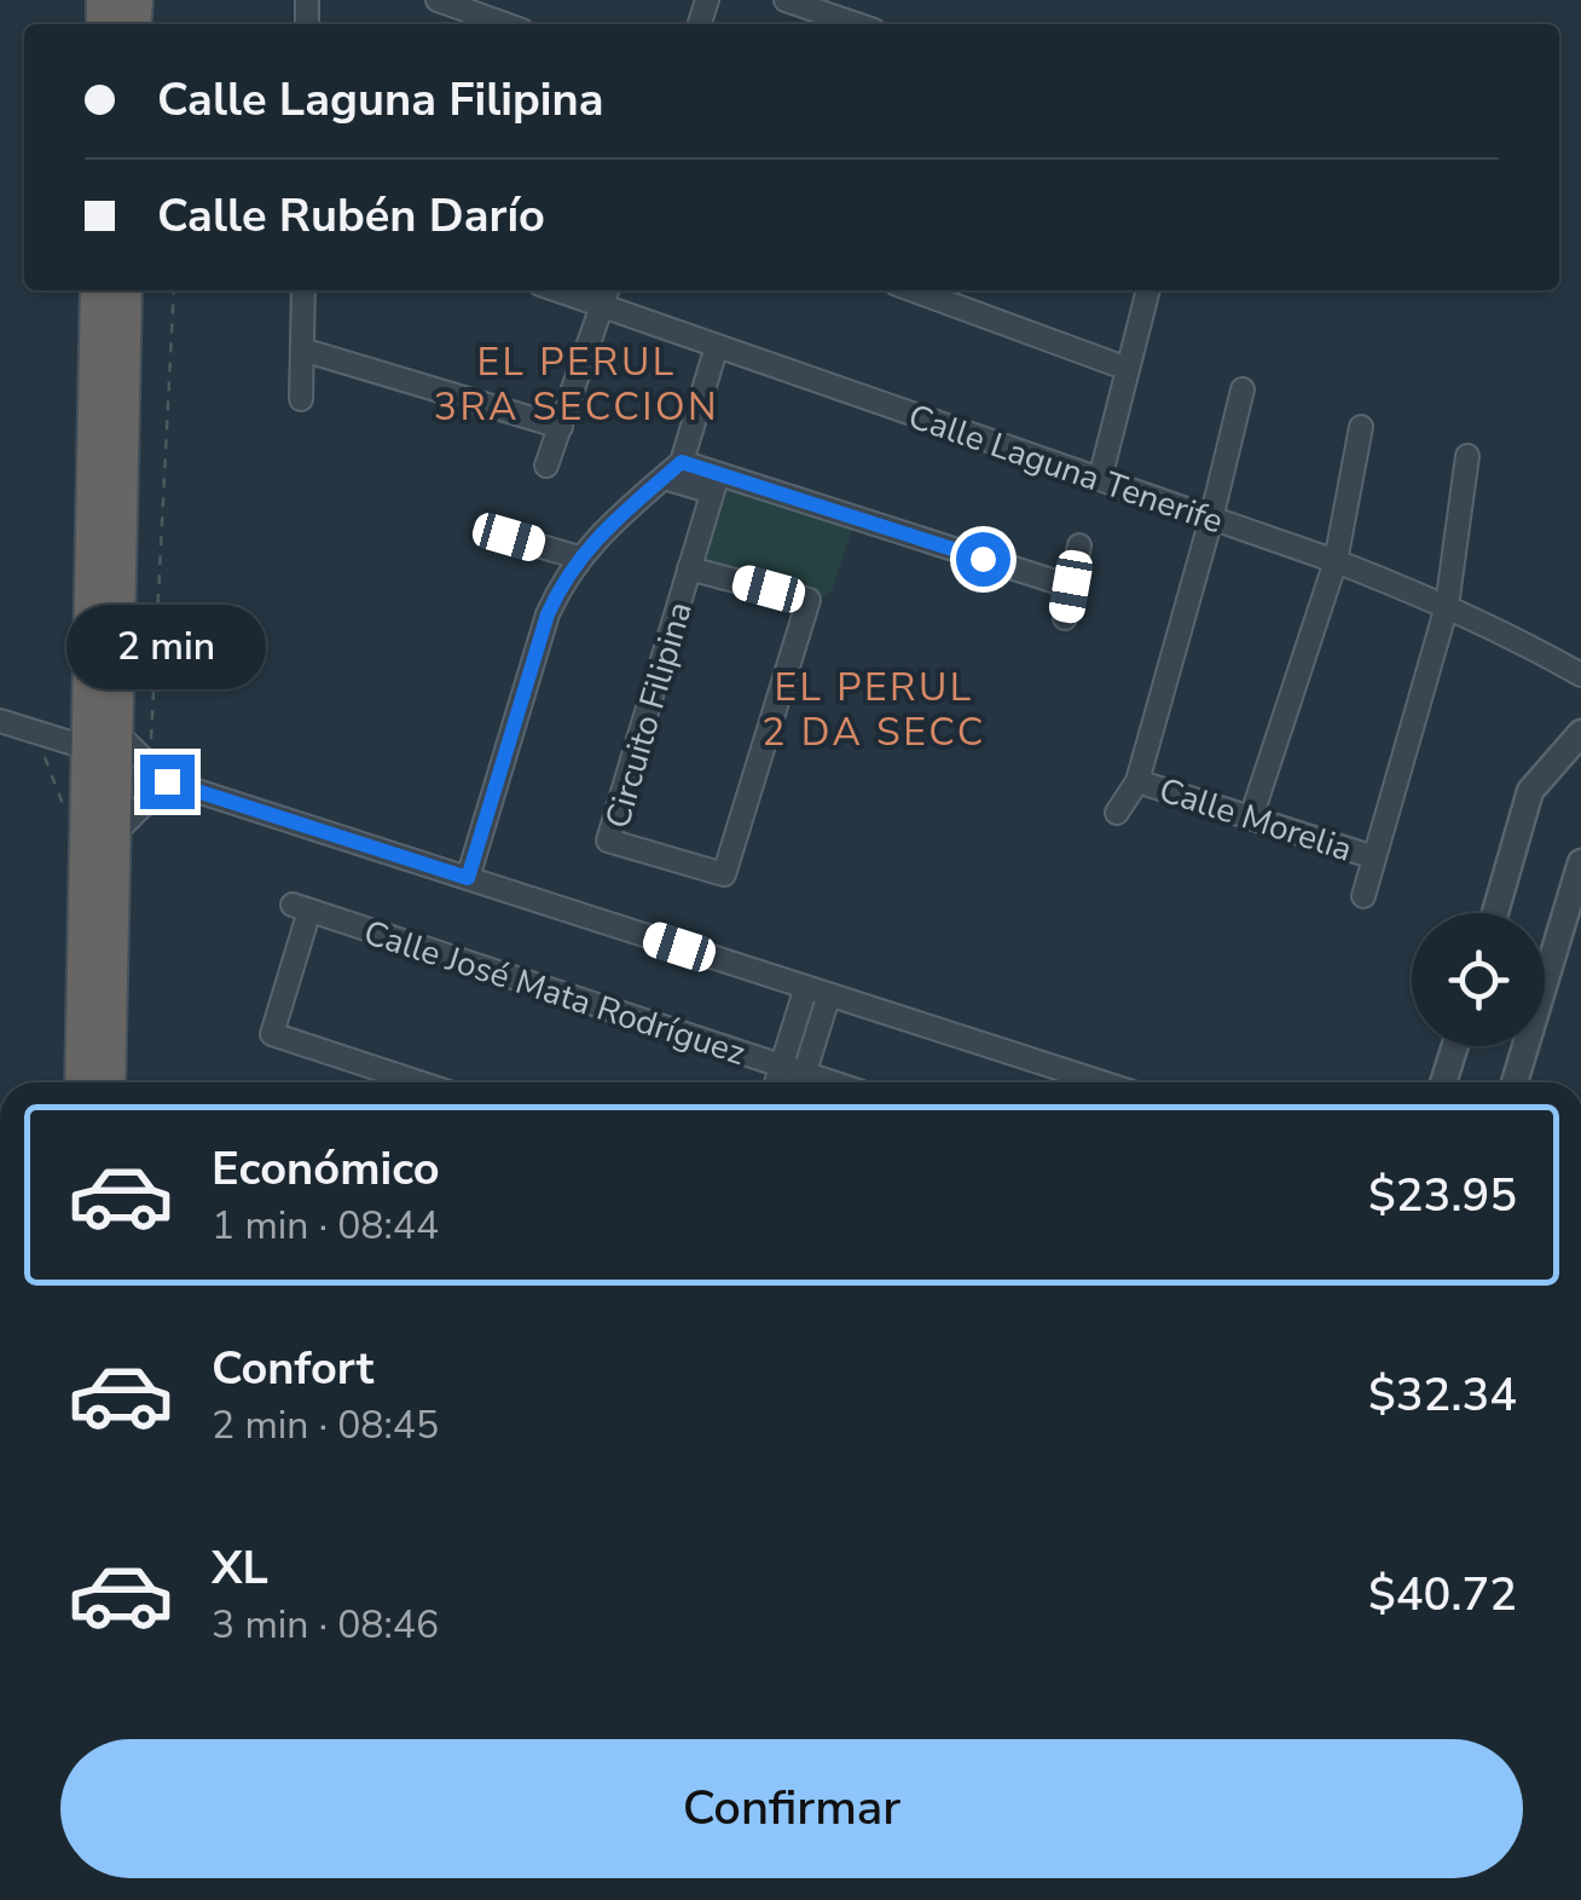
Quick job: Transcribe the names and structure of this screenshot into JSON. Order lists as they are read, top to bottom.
{
  "streets": {
    "street": [
      "Calle Laguna Tenerife",
      "Circuito Filipina",
      "Calle Morelia",
      "Calle José Mata Rodríguez"
    ]
  },
  "districts": ["EL PERUL 3RA SECCION", "EL PERUL 2 DA SECC"],
  "page": {
    "banner": ["Calle Laguna Filipina", "Calle Rubén Darío"],
    "bubble": "2 min",
    "list": [
      {
        "name": "Económico",
        "note": "1 min · 08:44",
        "value": "$23.95"
      },
      {
        "name": "Confort",
        "note": "2 min · 08:45",
        "value": "$32.34"
      },
      {
        "name": "XL",
        "note": "3 min · 08:46",
        "value": "$40.72"
      }
    ],
    "buttons": "Confirmar"
  }
}
